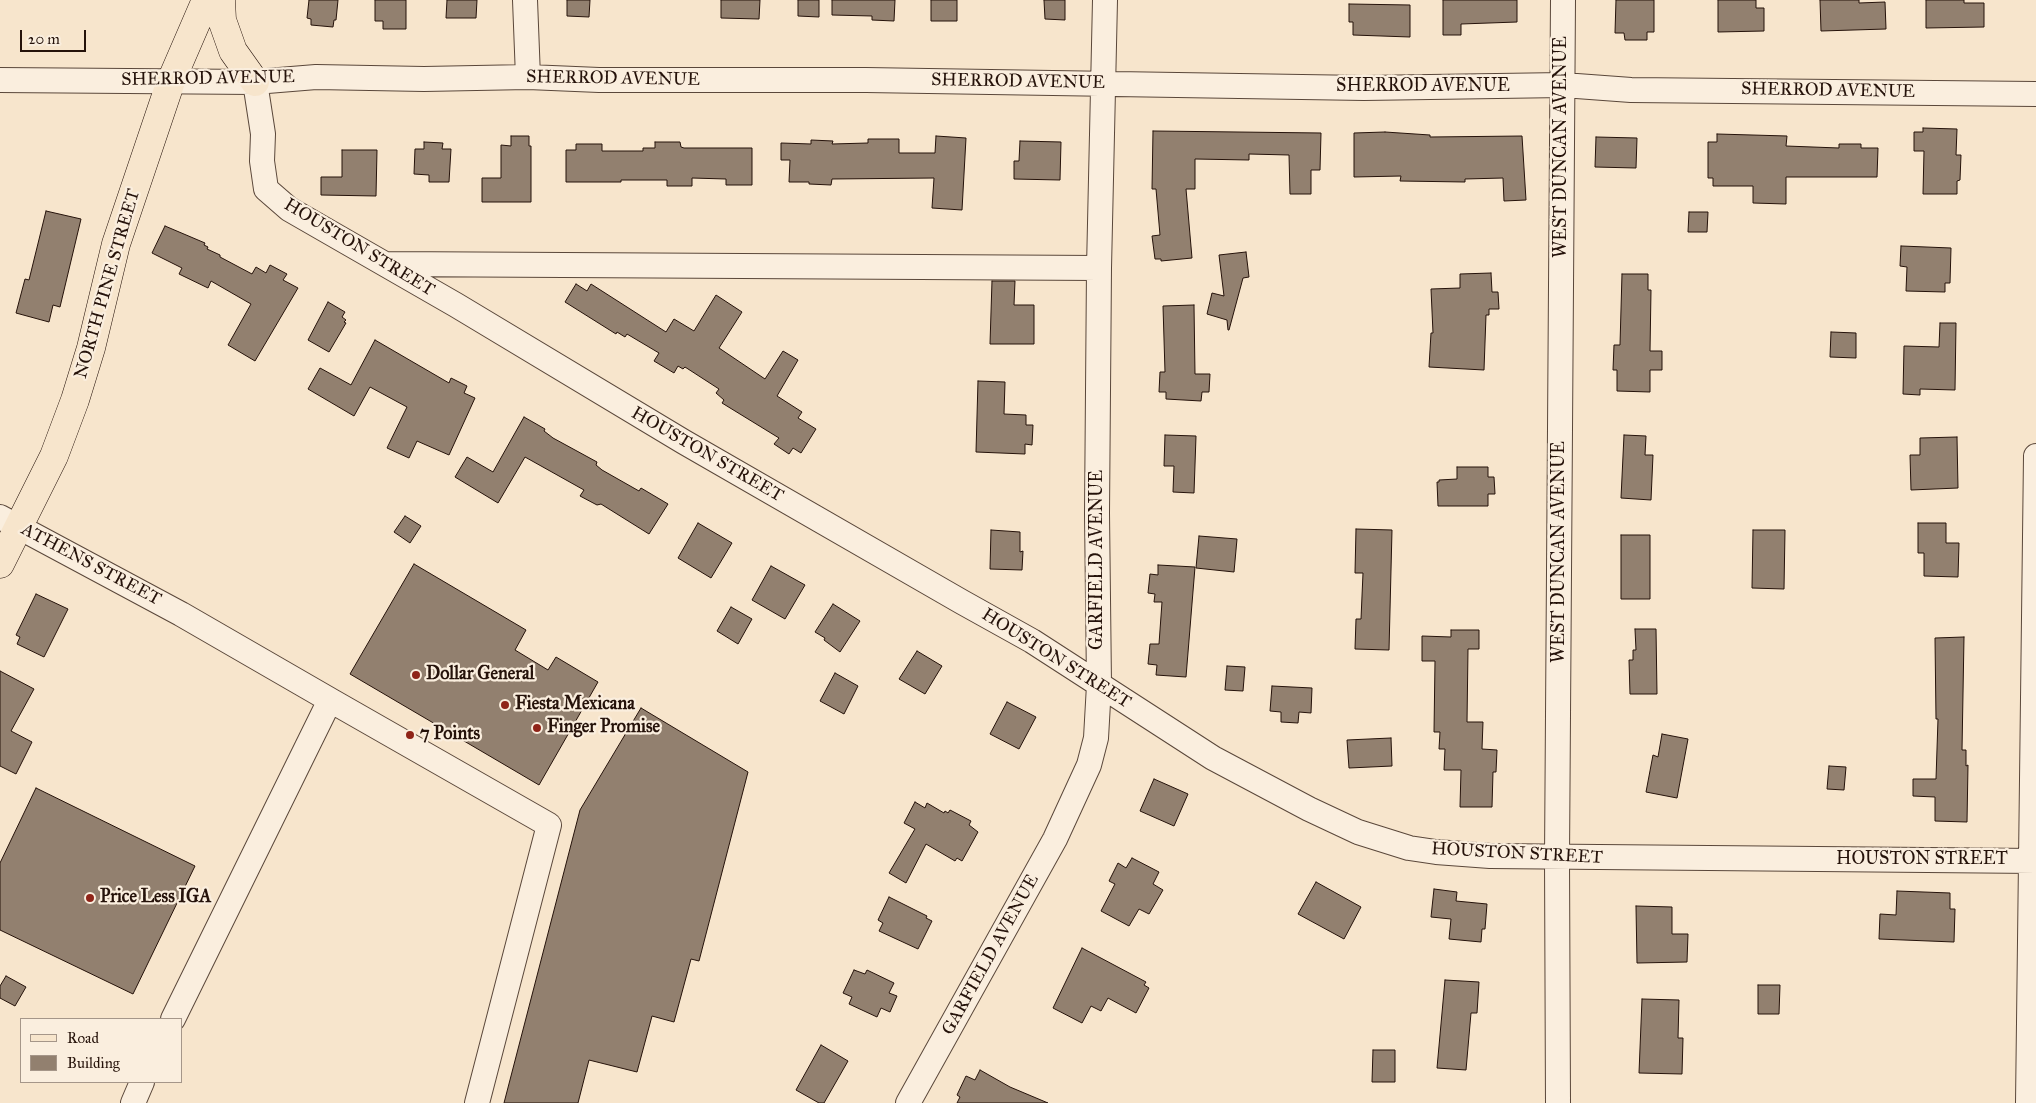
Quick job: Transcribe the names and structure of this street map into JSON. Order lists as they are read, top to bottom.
{
  "streets": {
    "main road": ["NORTH PINE STREET"],
    "street": [
      "SHERROD AVENUE",
      "WEST DUNCAN AVENUE",
      "HOUSTON STREET",
      "GARFIELD AVENUE",
      "ATHENS STREET"
    ]
  },
  "crossings": [
    ["SHERROD AVENUE", "WEST DUNCAN AVENUE"],
    ["SHERROD AVENUE", "HOUSTON STREET"],
    ["SHERROD AVENUE", "NORTH PINE STREET"],
    ["SHERROD AVENUE", "GARFIELD AVENUE"],
    ["WEST DUNCAN AVENUE", "HOUSTON STREET"],
    ["HOUSTON STREET", "GARFIELD AVENUE"],
    ["NORTH PINE STREET", "ATHENS STREET"]
  ],
  "places": [
    "Dollar General",
    "Fiesta Mexicana",
    "Finger Promise",
    "7 Points",
    "Price Less IGA"
  ],
  "legend": ["Road", "Building"],
  "scale_bar": "20 m"
}
